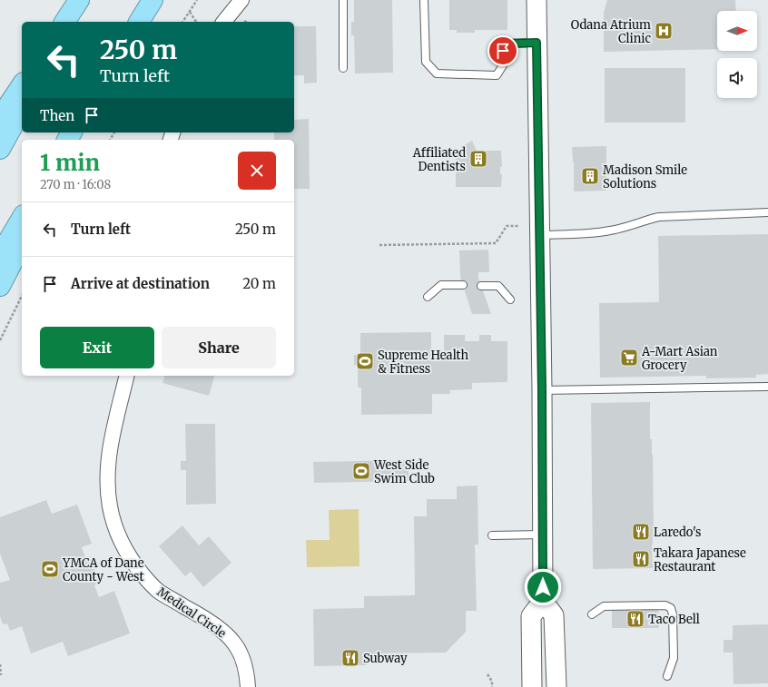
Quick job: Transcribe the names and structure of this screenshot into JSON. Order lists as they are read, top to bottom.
{
  "streets": {
    "street": ["Medical Circle"]
  },
  "places": {
    "hospital": ["Odana Atrium Clinic"],
    "building": ["Affiliated Dentists", "Madison Smile Solutions"],
    "supermarket": ["A-Mart Asian Grocery"],
    "sports": ["Supreme Health & Fitness", "West Side Swim Club", "YMCA of Dane County - West"],
    "restaurant": [
      "Laredo's",
      "Takara Japanese Restaurant",
      "Taco Bell",
      "Subway"
    ]
  },
  "north": "right",
  "page": {
    "turn": ["250 m", "Turn left"],
    "then": "Then",
    "heading": ["1 min", "270 m · 16:08"],
    "list": [
      {
        "name": "Turn left",
        "value": "250 m"
      },
      {
        "name": "Arrive at destination",
        "value": "20 m"
      }
    ],
    "buttons": ["Exit", "Share"]
  }
}
